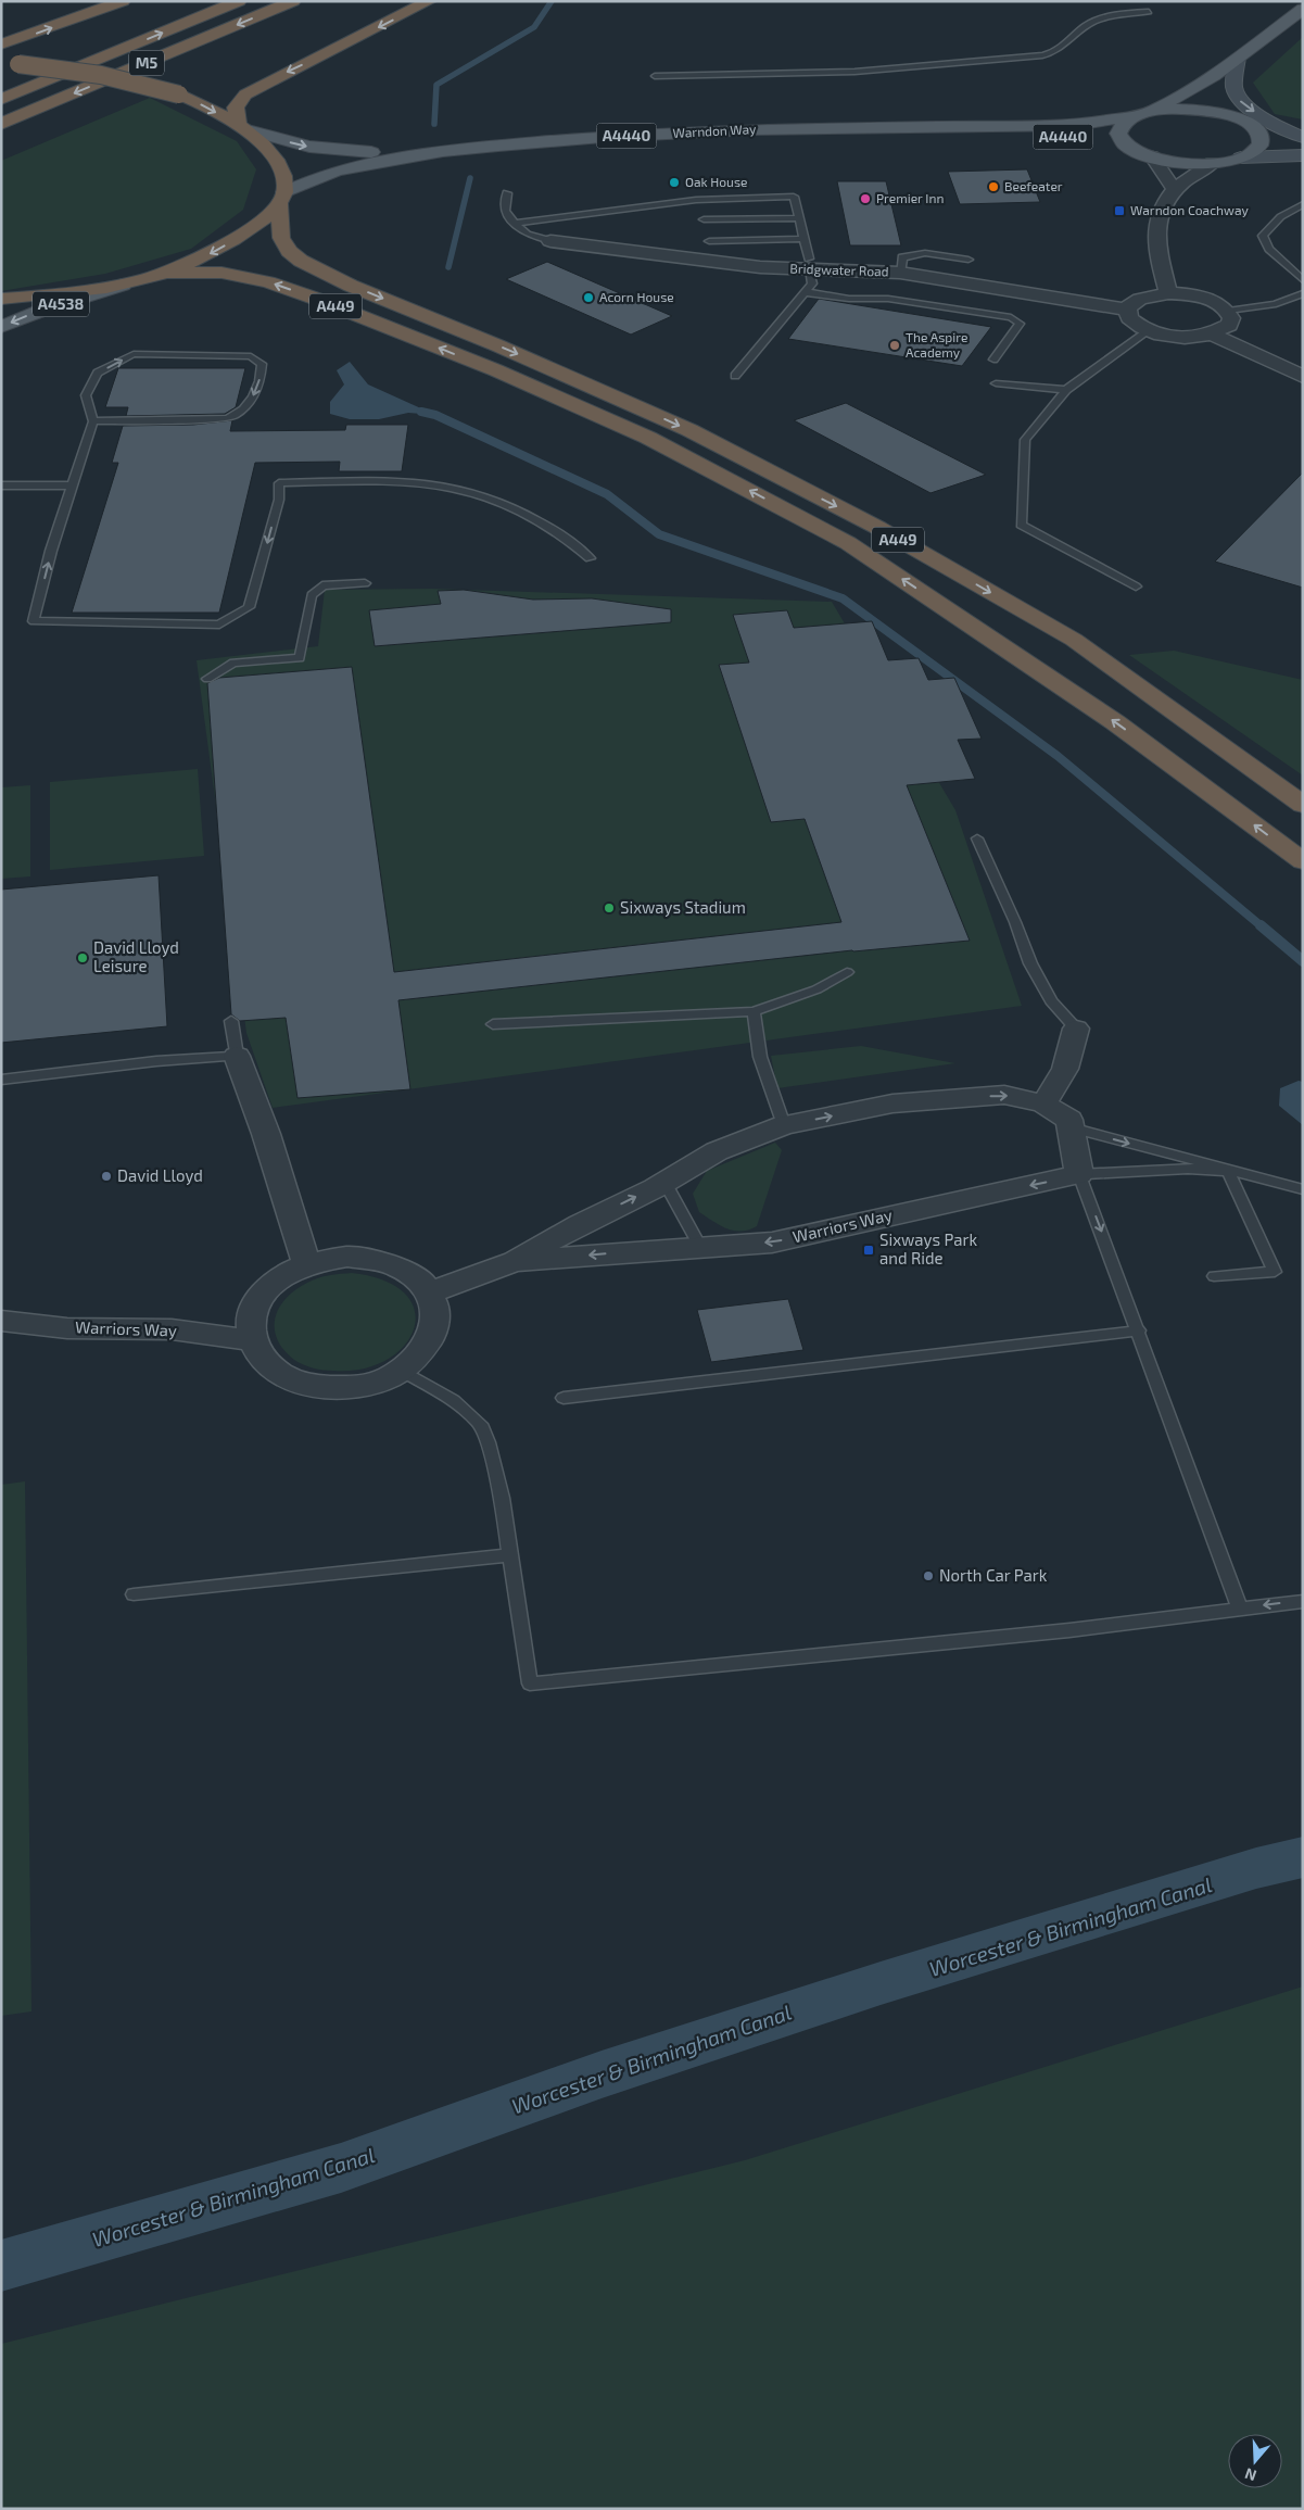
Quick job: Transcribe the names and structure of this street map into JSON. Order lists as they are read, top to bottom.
{
  "streets": {
    "highway": ["M5", "A449"],
    "main road": ["Warndon Way", "A4440", "A4538"],
    "street": ["Bridgwater Road", "Warriors Way"]
  },
  "crossings": [
    ["Warndon Way", "A449"]
  ],
  "water": ["Worcester & Birmingham Canal"],
  "places": {
    "other": [
      "Oak House",
      "Beefeater",
      "Premier Inn",
      "Acorn House",
      "The Aspire Academy",
      "Sixways Stadium",
      "David Lloyd Leisure",
      "David Lloyd",
      "North Car Park"
    ],
    "transit": ["Warndon Coachway", "Sixways Park and Ride"]
  },
  "north": "bottom"
}
